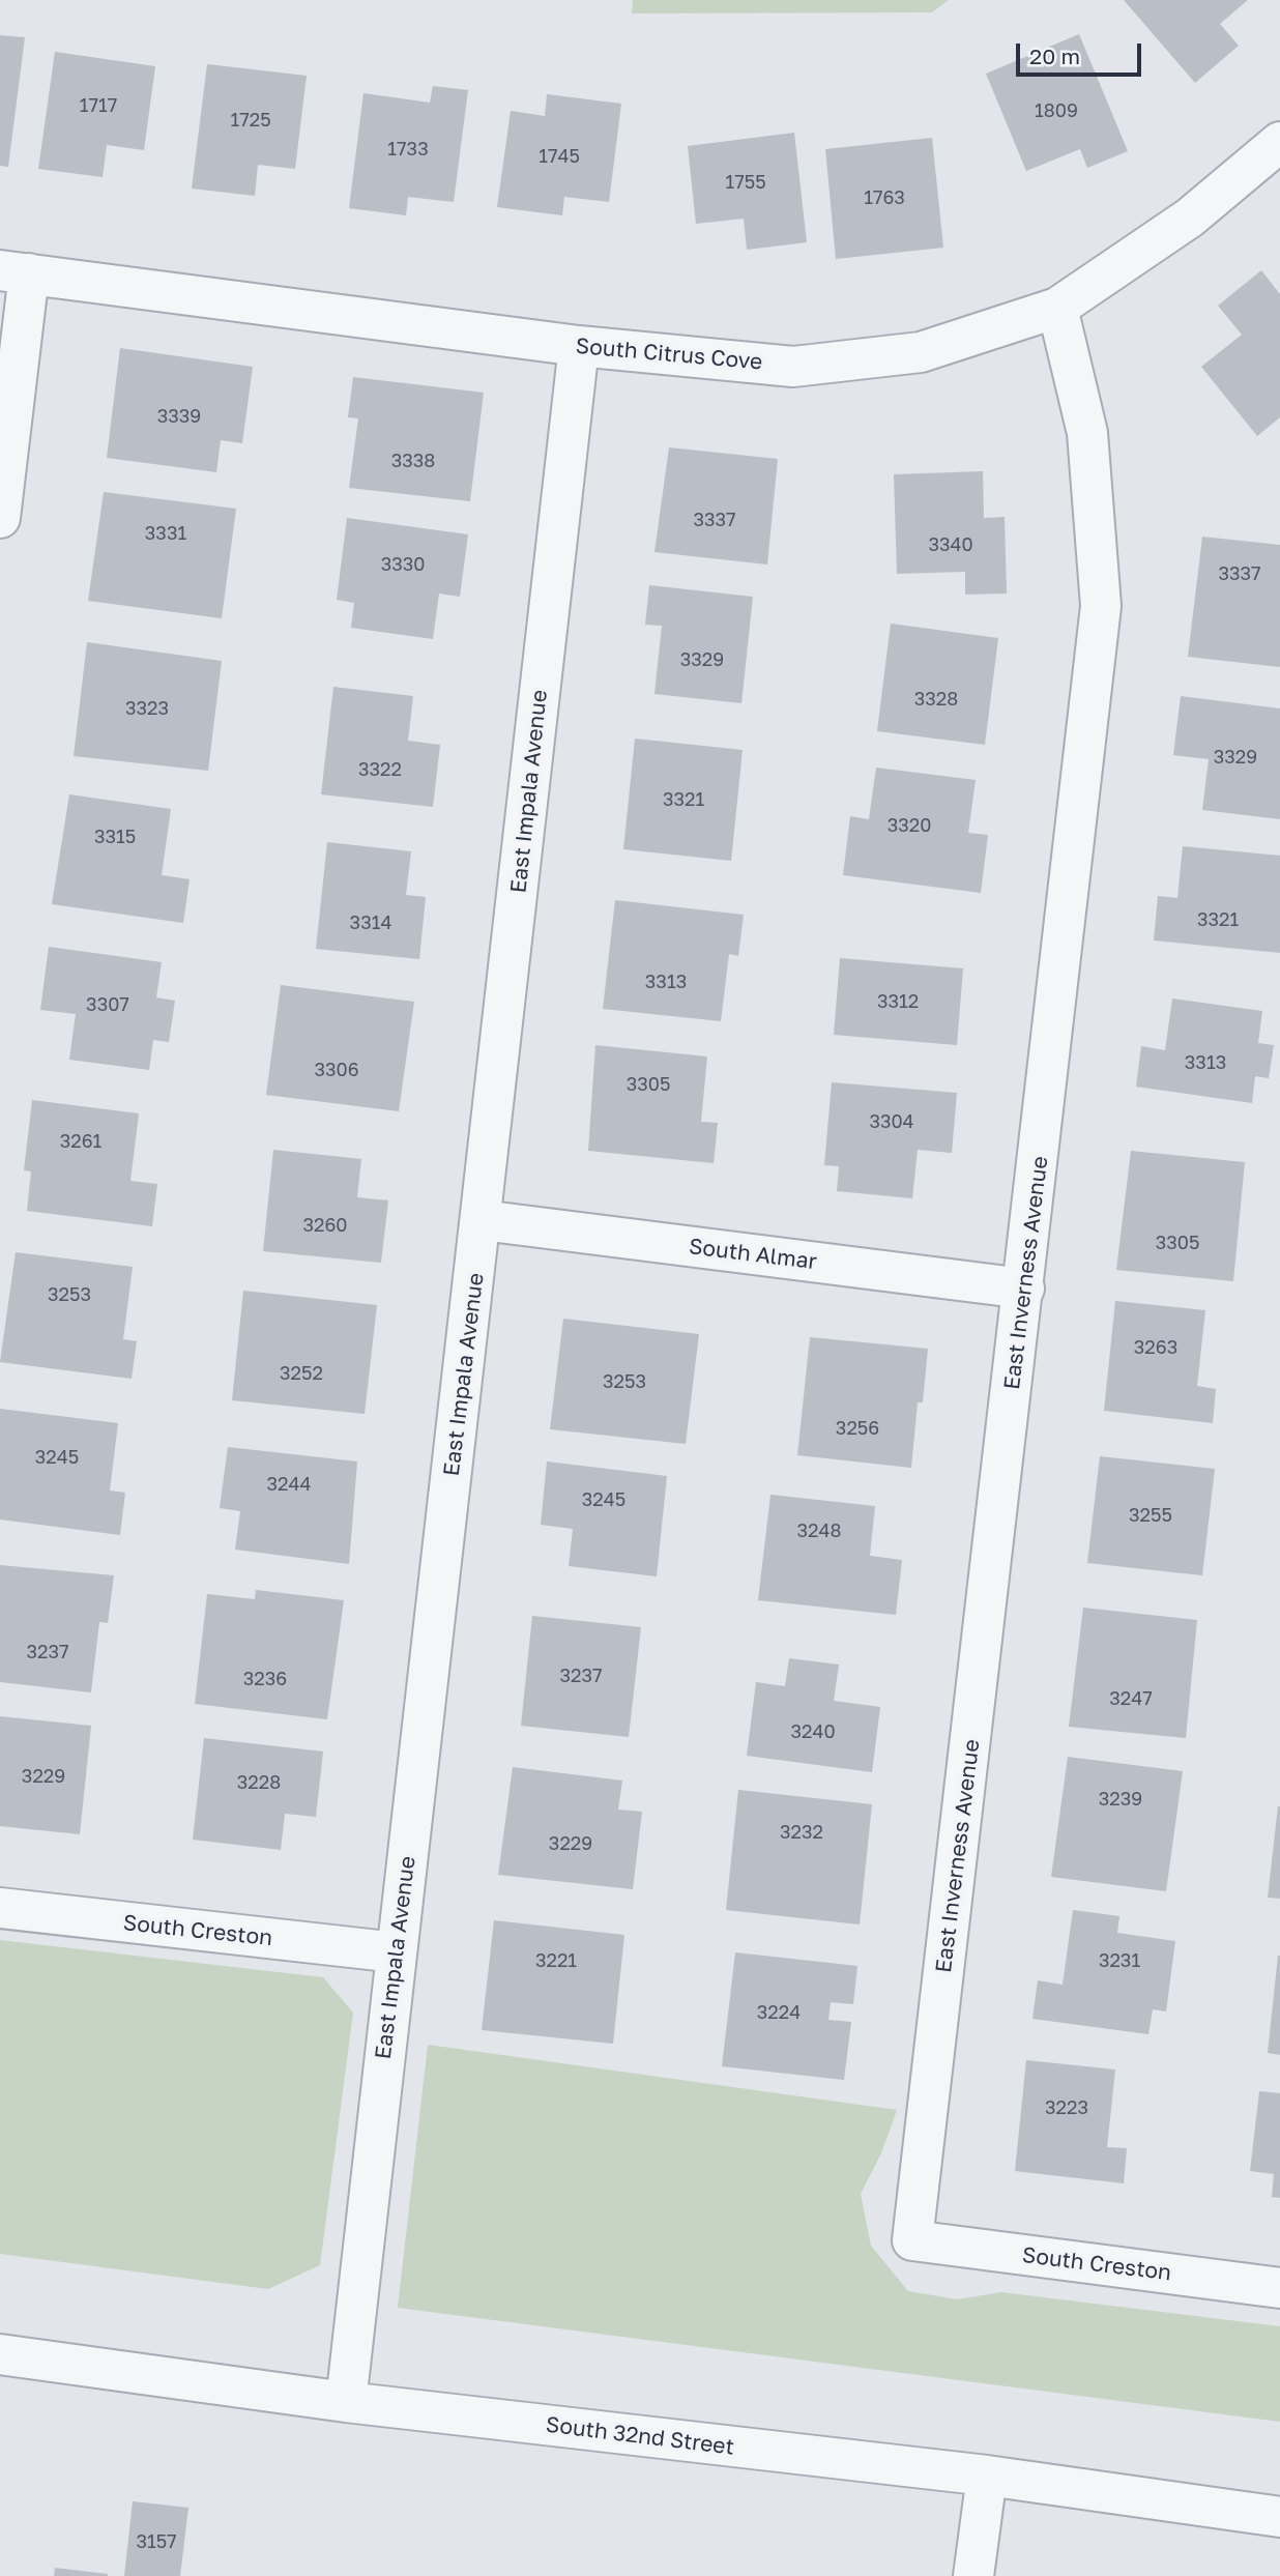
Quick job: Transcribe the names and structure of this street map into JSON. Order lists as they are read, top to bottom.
{
  "streets": {
    "street": [
      "South Citrus Cove",
      "East Impala Avenue",
      "South Almar",
      "East Inverness Avenue",
      "South Creston",
      "South 32nd Street"
    ]
  },
  "crossings": [
    ["South Citrus Cove", "East Impala Avenue"],
    ["South Citrus Cove", "East Inverness Avenue"],
    ["East Impala Avenue", "South Almar"],
    ["East Impala Avenue", "South Creston"],
    ["East Impala Avenue", "South 32nd Street"],
    ["South Almar", "East Inverness Avenue"],
    ["East Inverness Avenue", "South Creston"]
  ],
  "house_numbers": [
    "1717",
    "1809",
    "1725",
    "1733",
    "1745",
    "1755",
    "1763",
    "3339",
    "3338",
    "3337",
    "3331",
    "3340",
    "3330",
    "3337",
    "3329",
    "3328",
    "3323",
    "3329",
    "3322",
    "3321",
    "3320",
    "3315",
    "3321",
    "3314",
    "3313",
    "3312",
    "3307",
    "3313",
    "3306",
    "3305",
    "3304",
    "3261",
    "3260",
    "3305",
    "3253",
    "3263",
    "3252",
    "3253",
    "3256",
    "3245",
    "3244",
    "3245",
    "3255",
    "3248",
    "3237",
    "3237",
    "3236",
    "3247",
    "3240",
    "3229",
    "3228",
    "3239",
    "3232",
    "3229",
    "3221",
    "3231",
    "3224",
    "3223",
    "3157"
  ],
  "scale_bar": "20 m"
}
